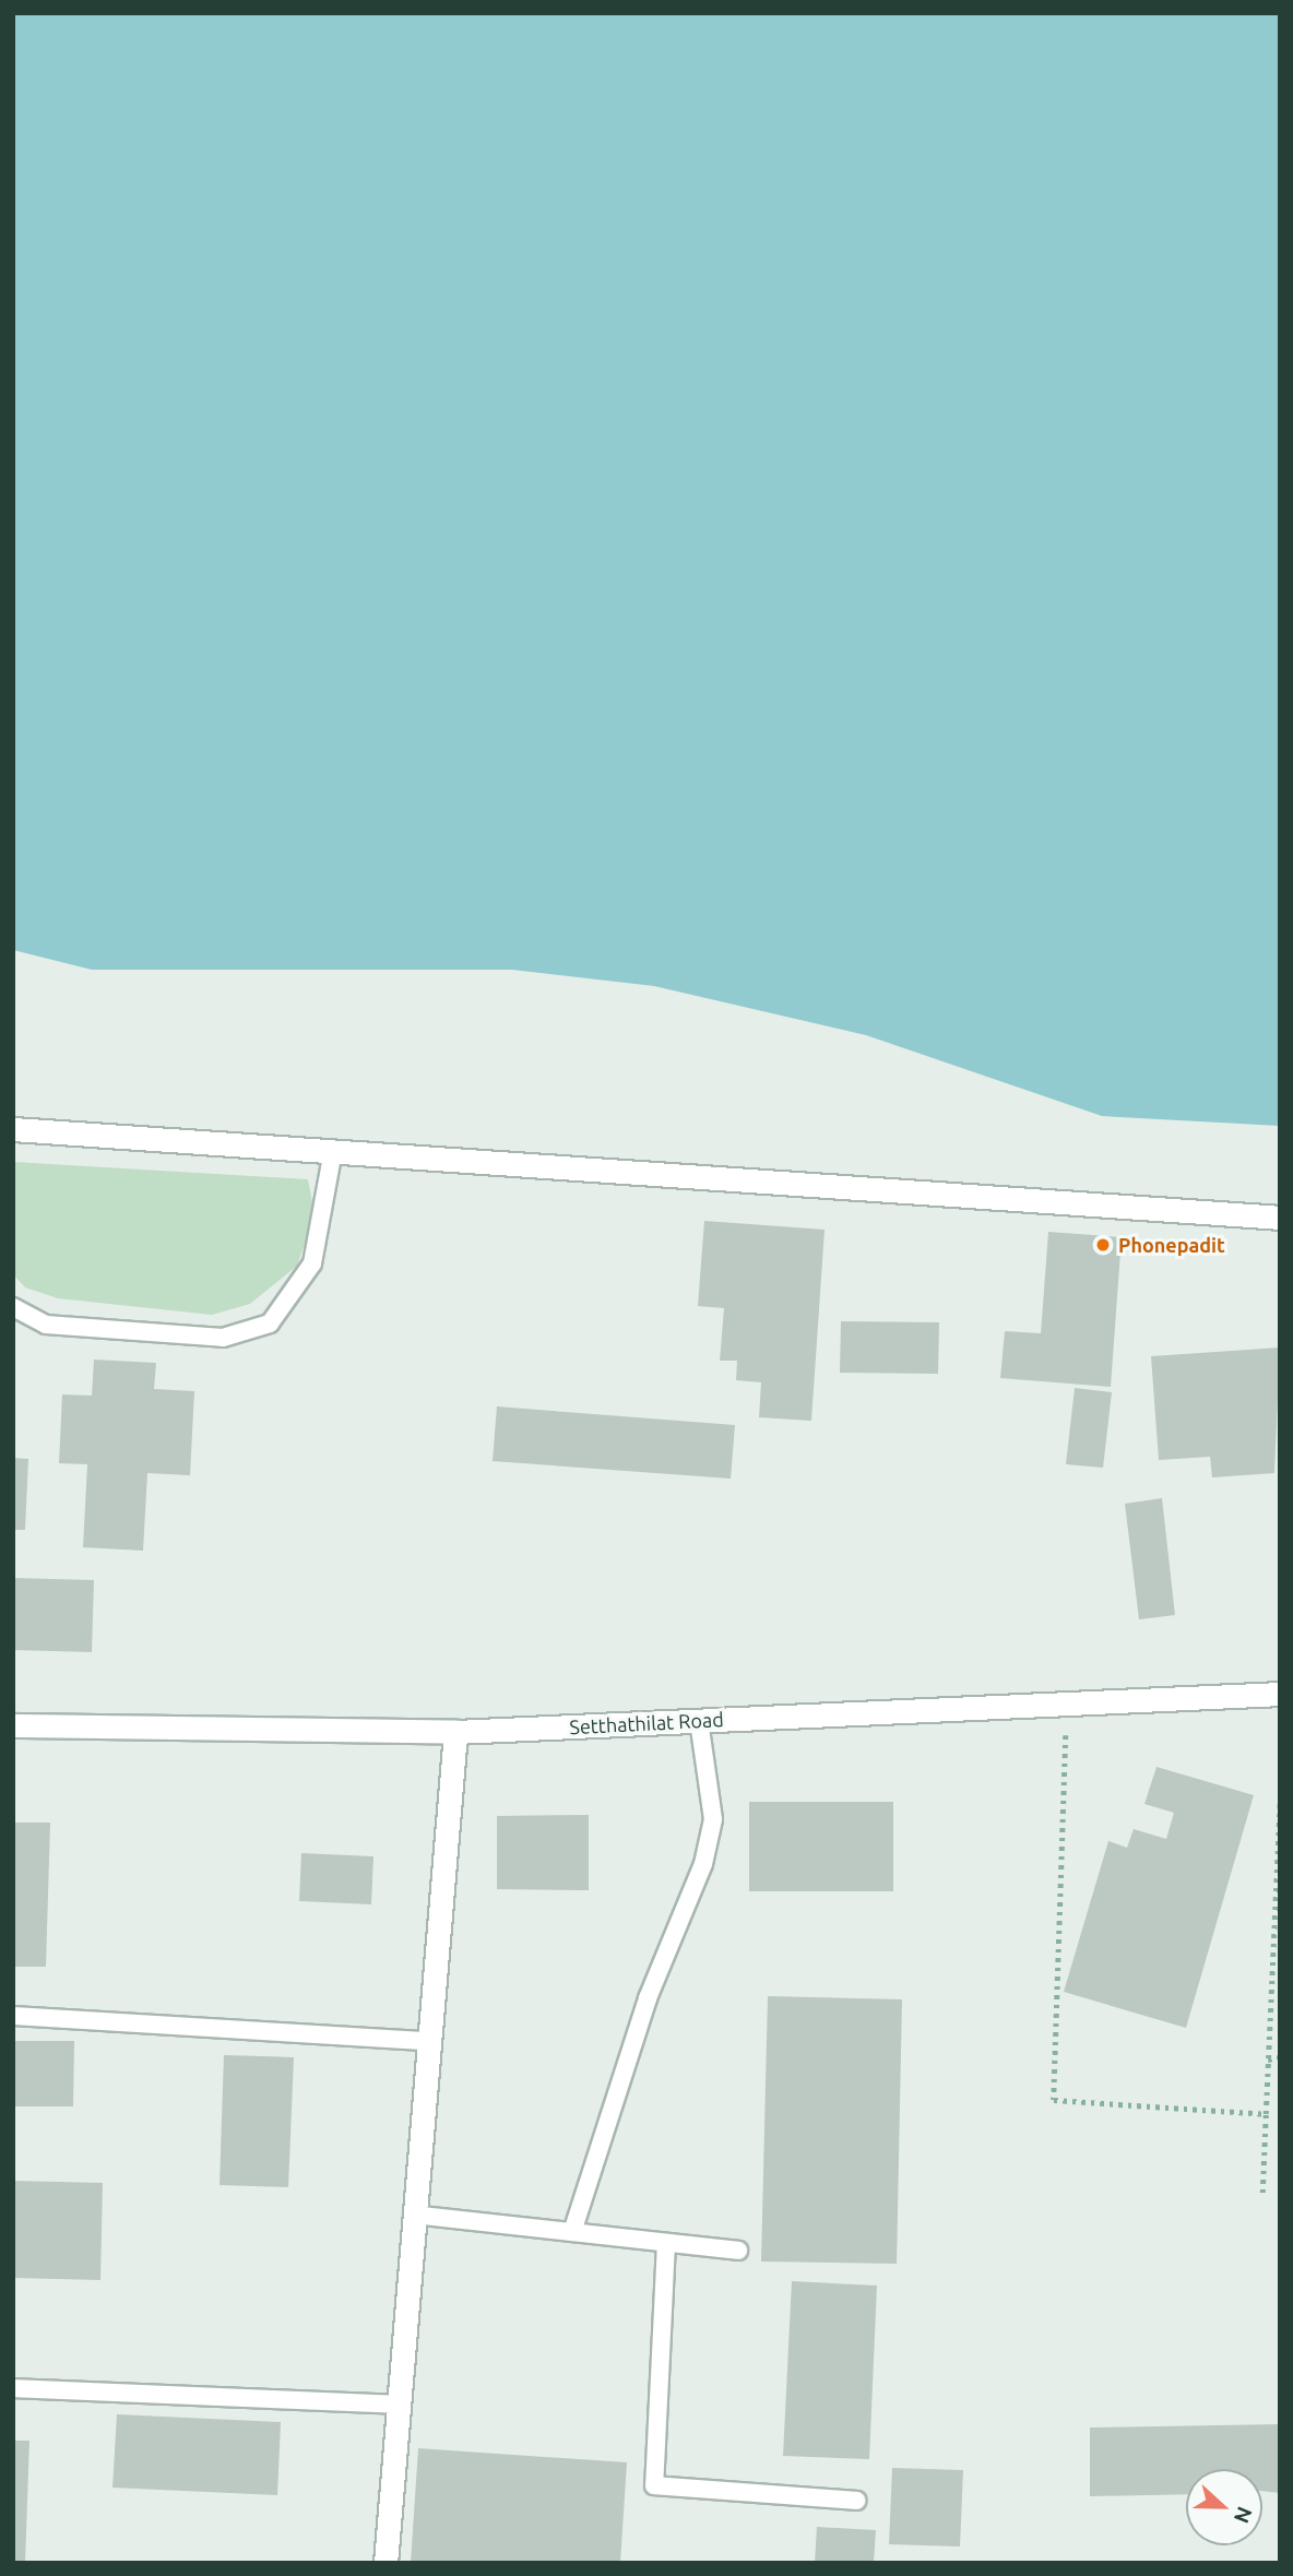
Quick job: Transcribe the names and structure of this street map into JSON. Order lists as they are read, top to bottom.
{
  "streets": {
    "street": ["Setthathilat Road"]
  },
  "places": ["Phonepadit"],
  "north": "right"
}
